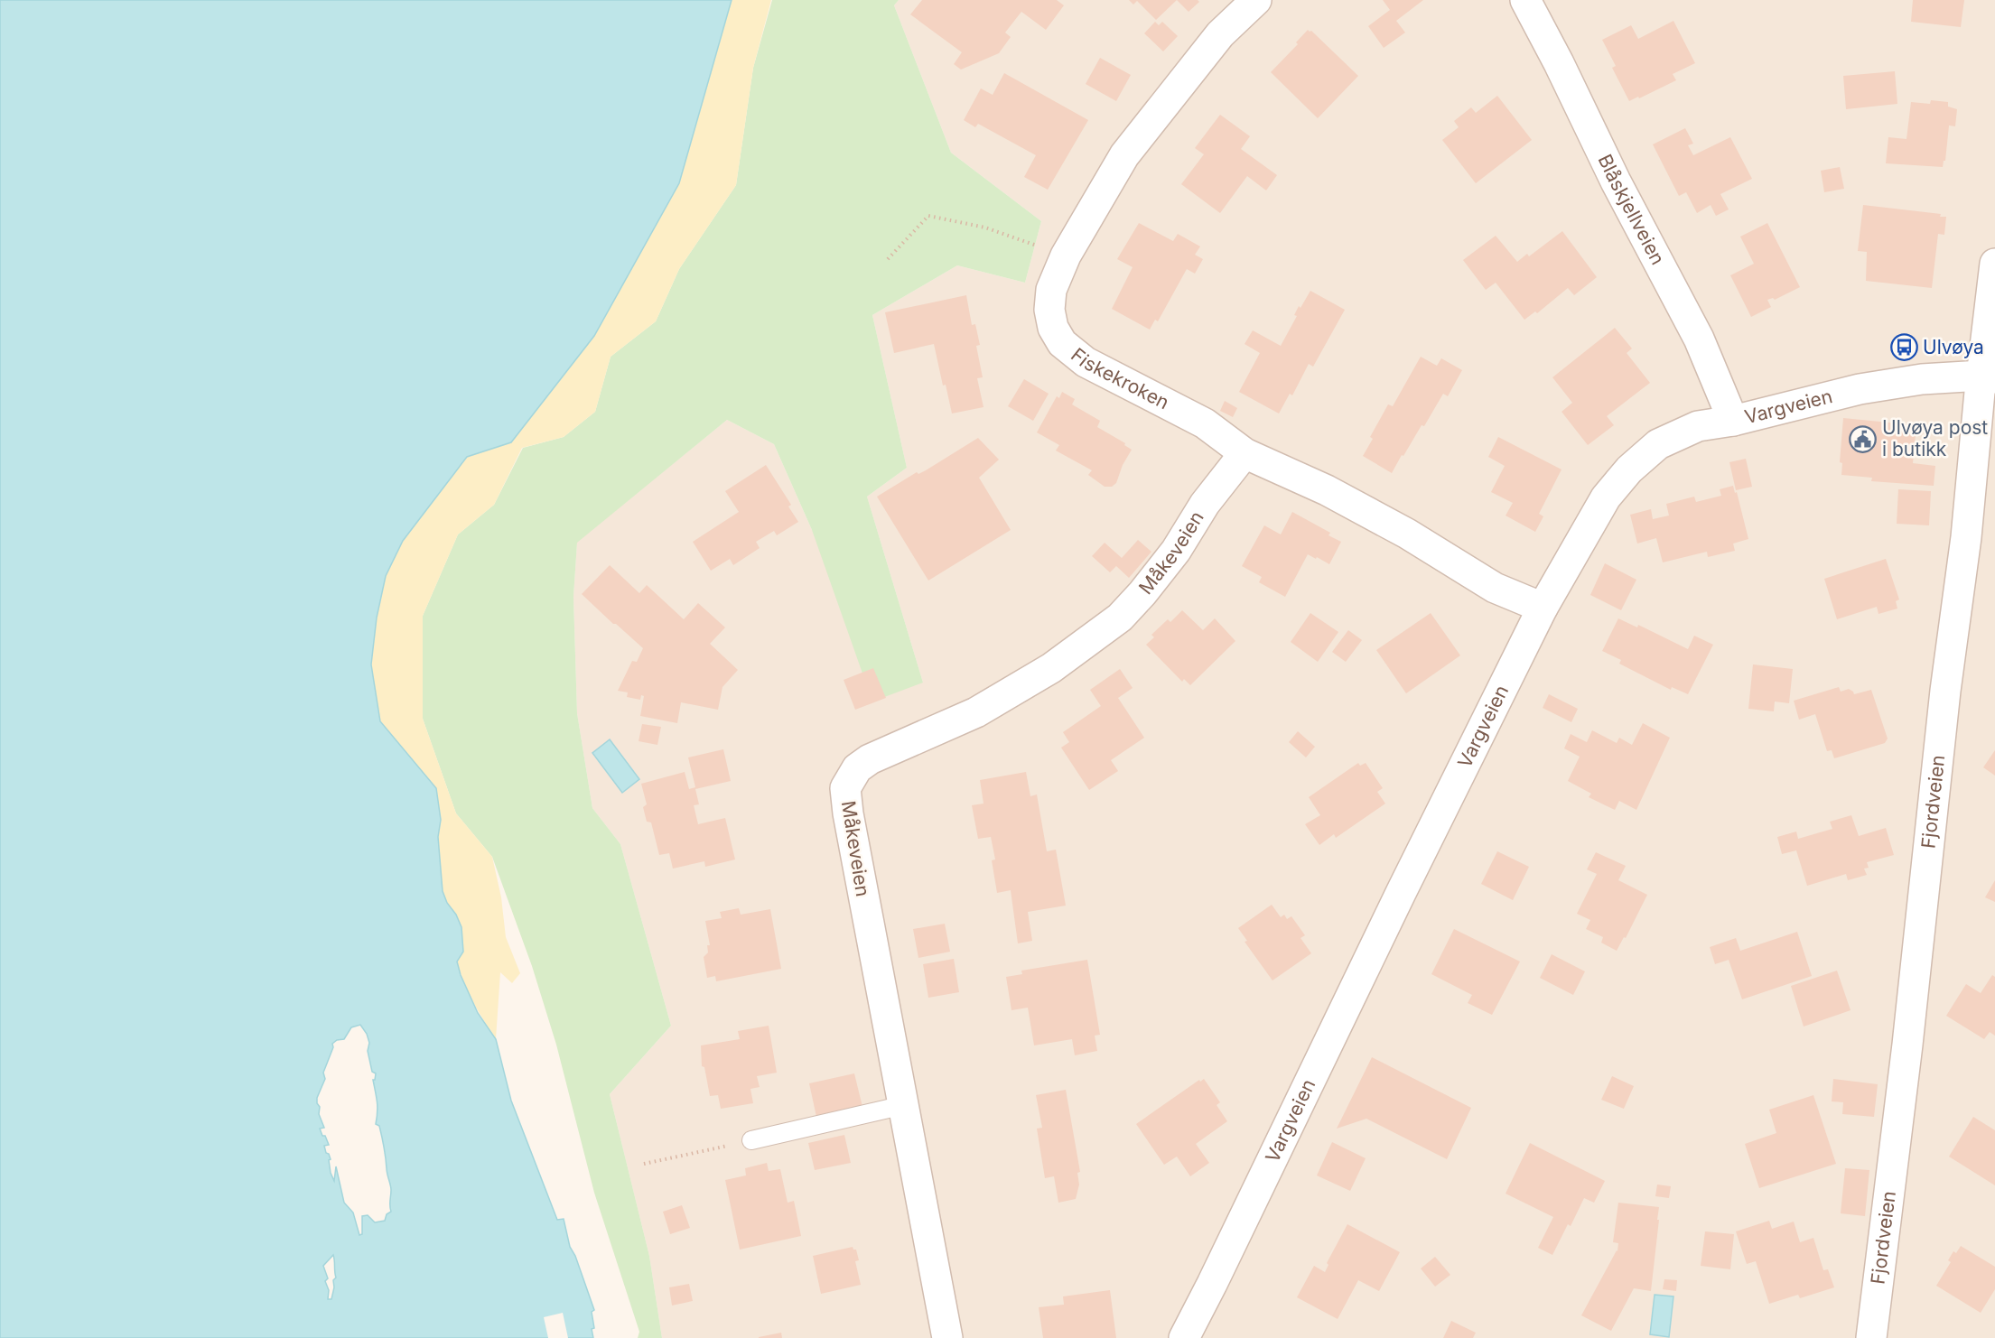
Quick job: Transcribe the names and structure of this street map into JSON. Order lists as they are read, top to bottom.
{
  "streets": {
    "street": [
      "Blåskjellveien",
      "Fiskekroken",
      "Vargveien",
      "Måkeveien",
      "Fjordveien"
    ]
  },
  "crossings": [
    ["Blåskjellveien", "Vargveien"],
    ["Fiskekroken", "Vargveien"],
    ["Fiskekroken", "Måkeveien"],
    ["Vargveien", "Fjordveien"]
  ],
  "places": {
    "bus stop": ["Ulvøya"],
    "public building": ["Ulvøya post i butikk"]
  }
}
